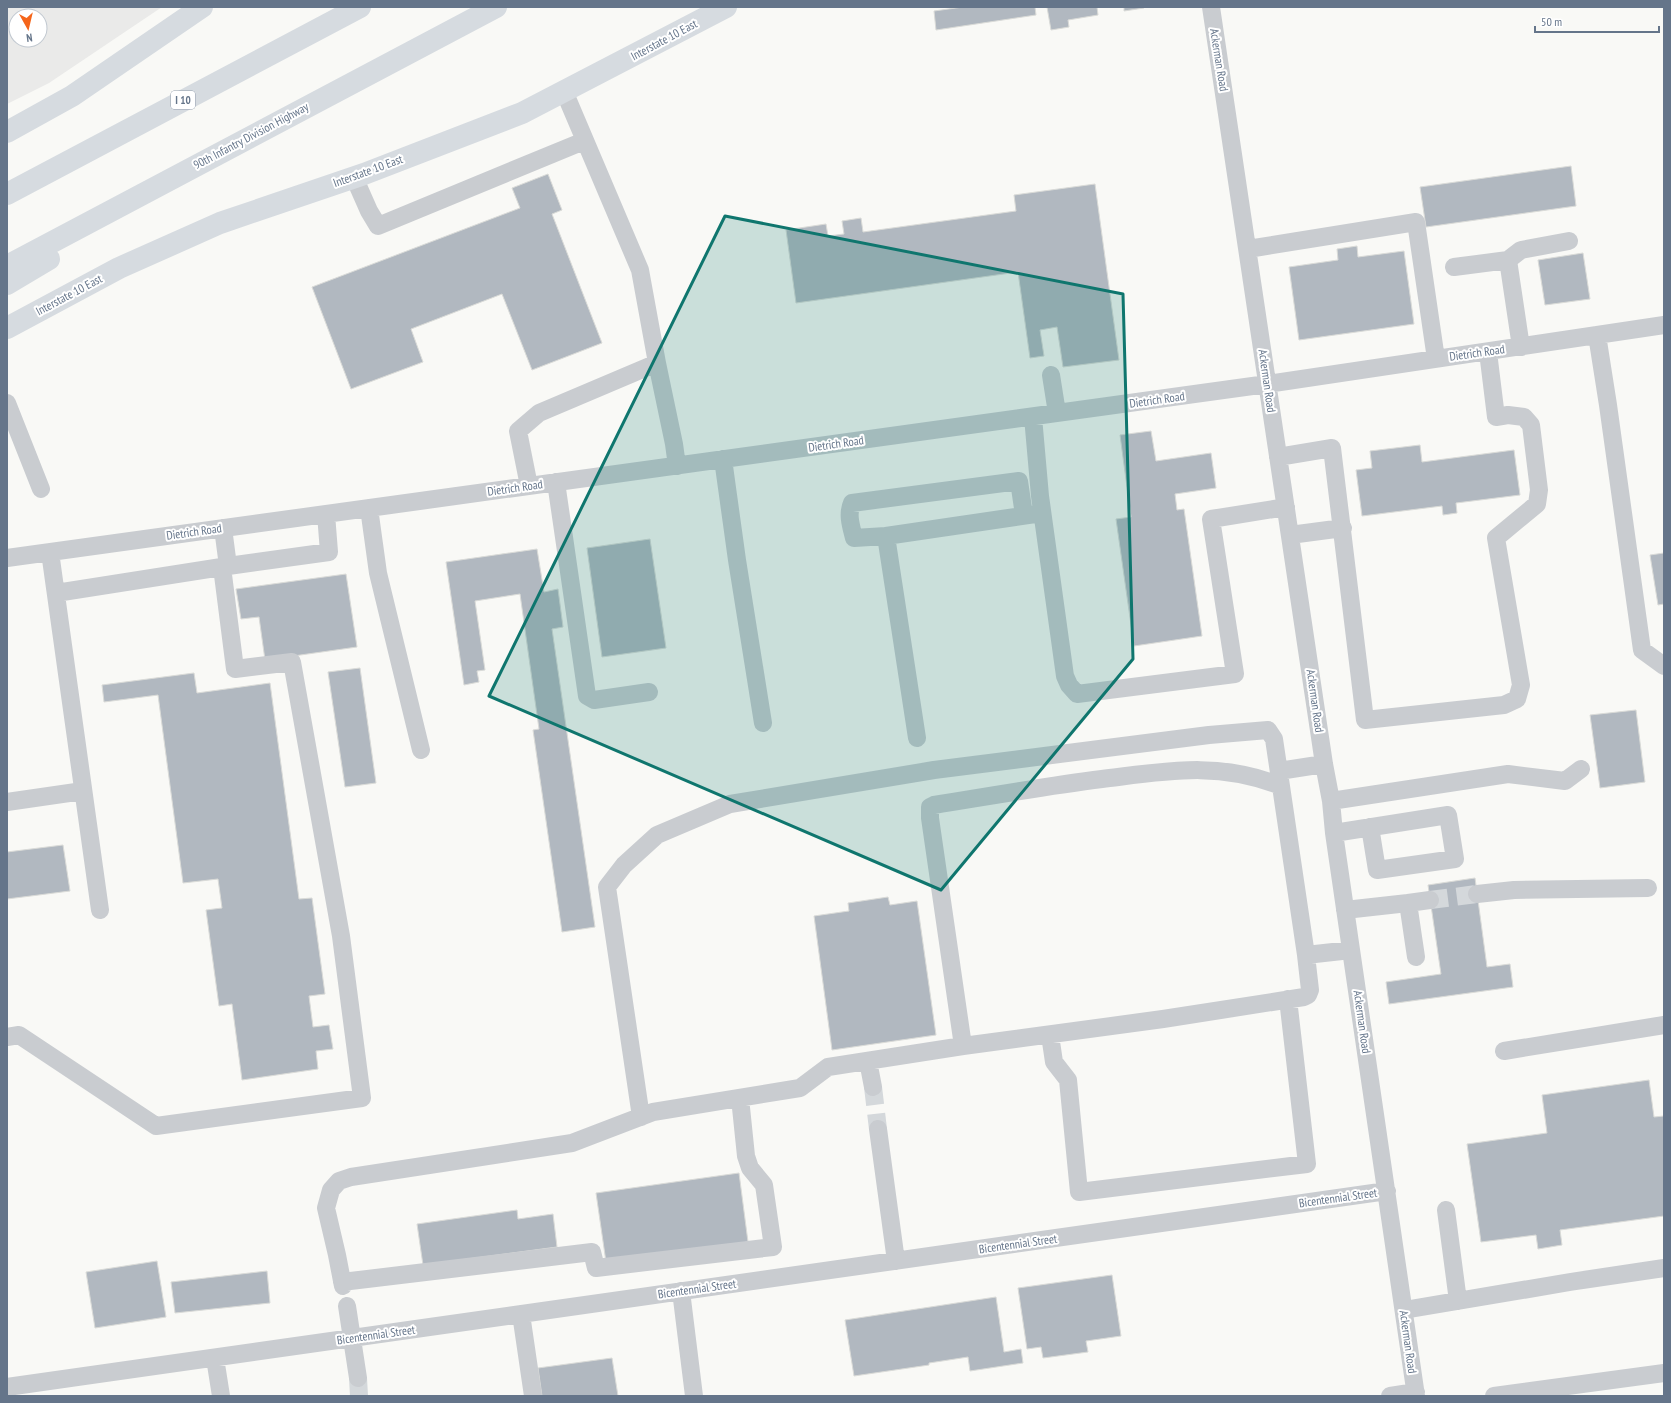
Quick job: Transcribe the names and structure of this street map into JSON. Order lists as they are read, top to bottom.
{
  "streets": {
    "main road": ["Interstate 10 East", "I 10", "90th Infantry Division Highway"],
    "street": ["Ackerman Road", "Dietrich Road", "Bicentennial Street"]
  },
  "crossings": [
    ["Ackerman Road", "Dietrich Road"],
    ["Ackerman Road", "Bicentennial Street"]
  ],
  "scale_bar": "50 m",
  "north": "bottom"
}
